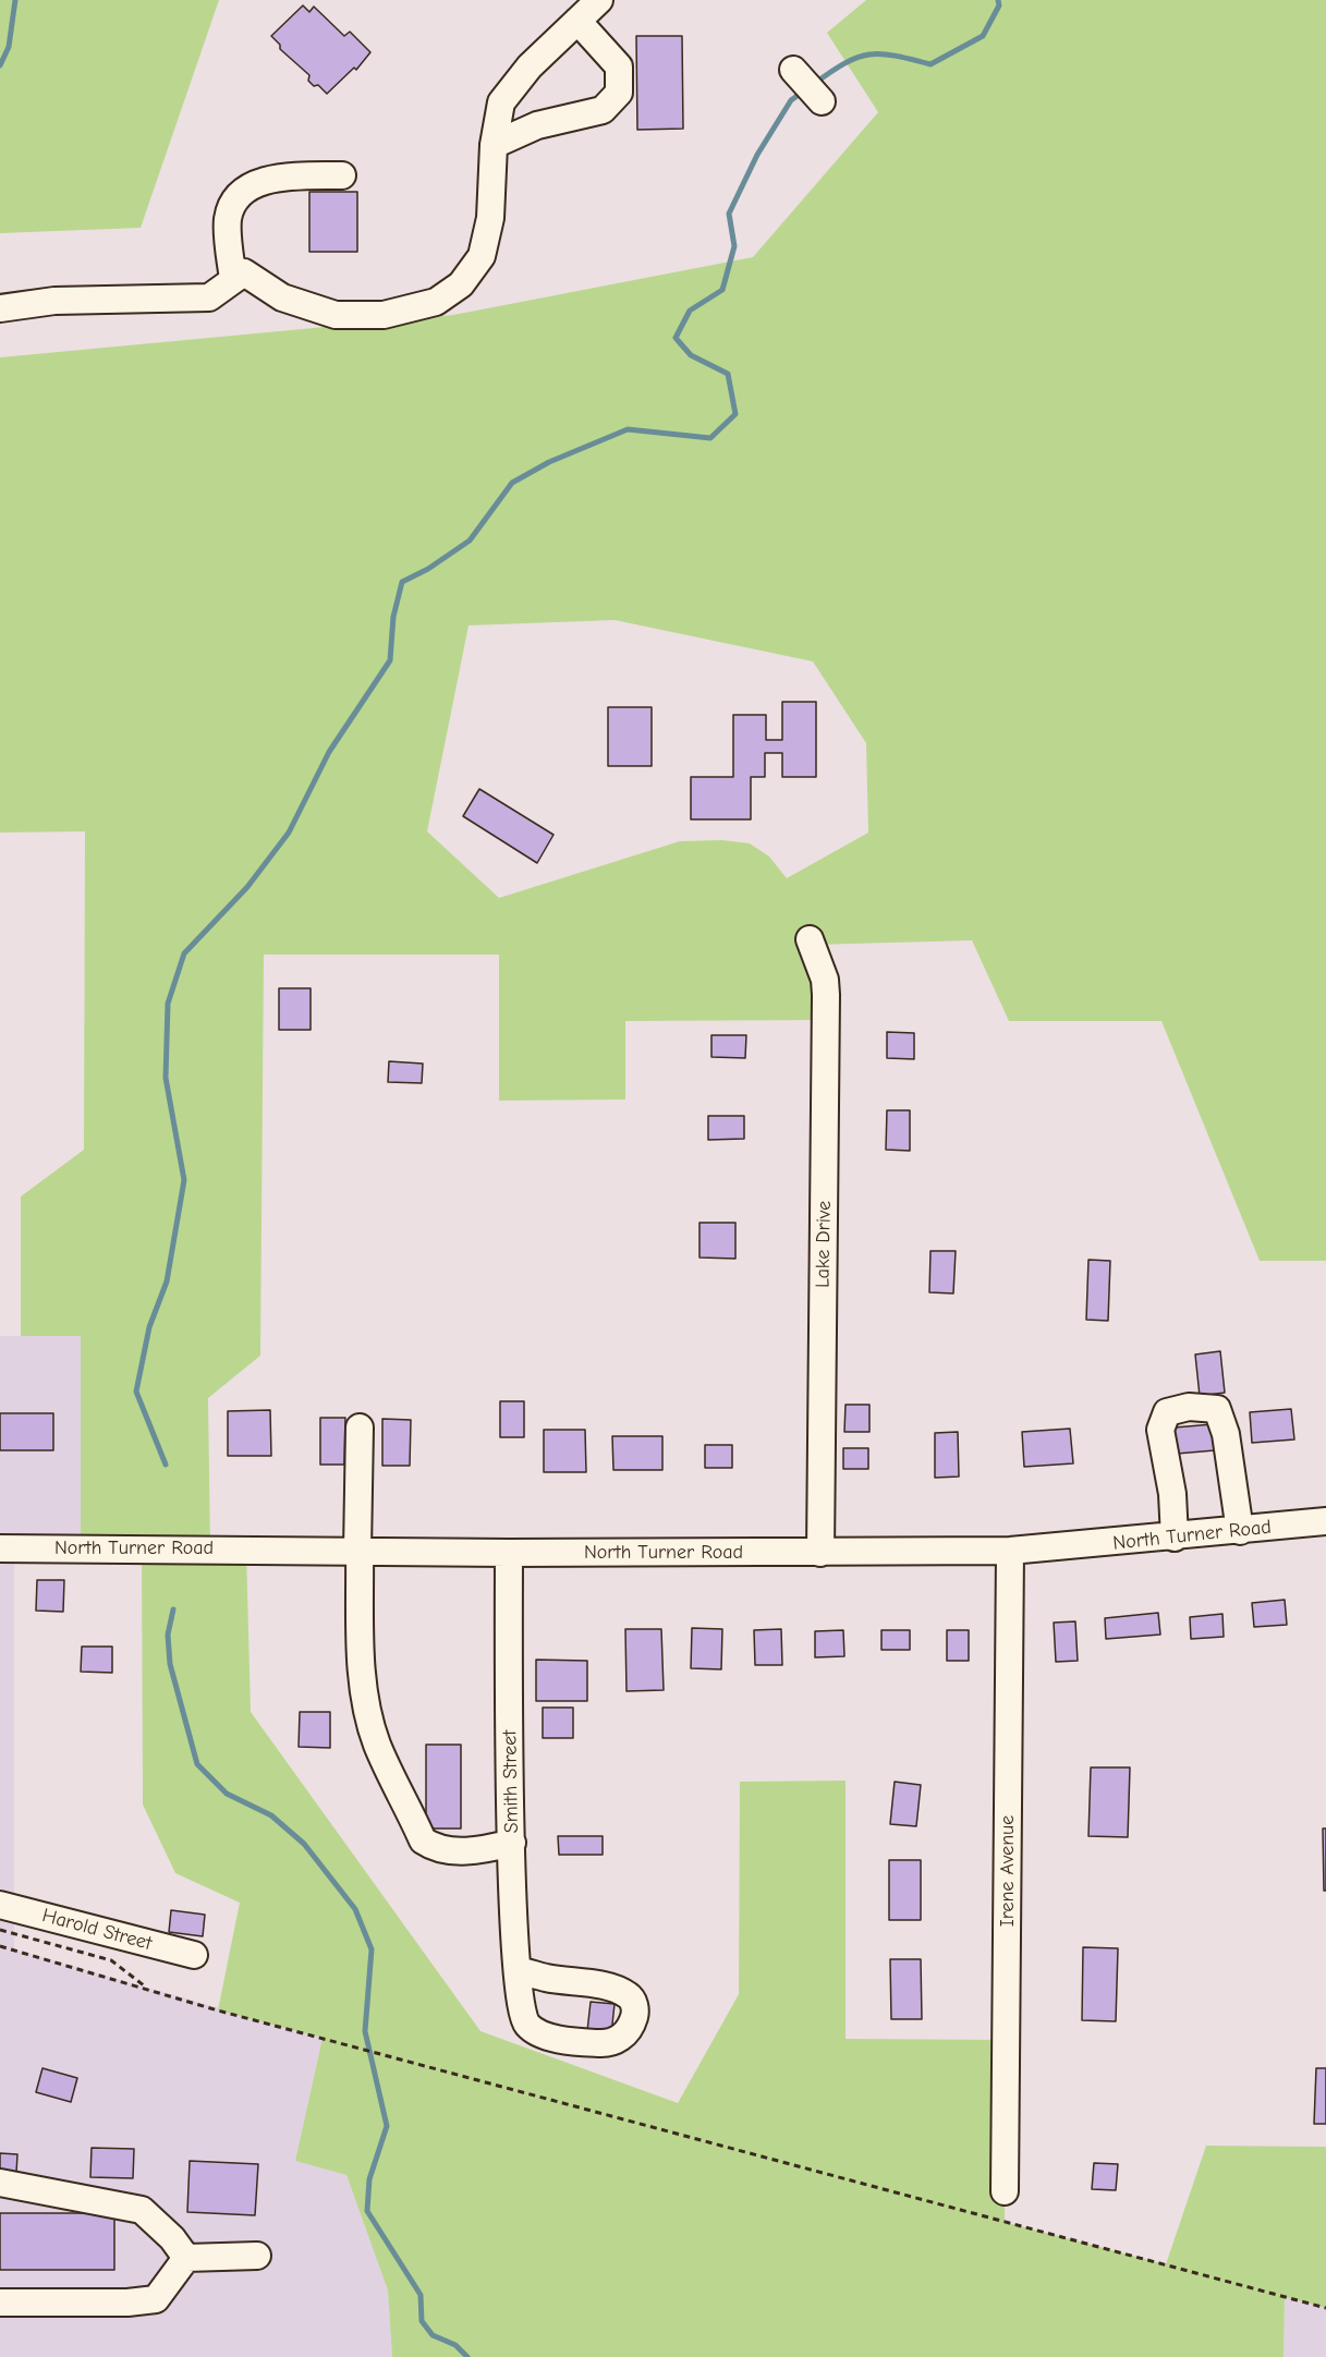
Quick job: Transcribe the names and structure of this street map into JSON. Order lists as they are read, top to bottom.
{
  "streets": {
    "street": [
      "Lake Drive",
      "North Turner Road",
      "Smith Street",
      "Irene Avenue",
      "Harold Street"
    ]
  },
  "crossings": [
    ["Lake Drive", "North Turner Road"],
    ["North Turner Road", "Smith Street"],
    ["North Turner Road", "Irene Avenue"]
  ]
}
